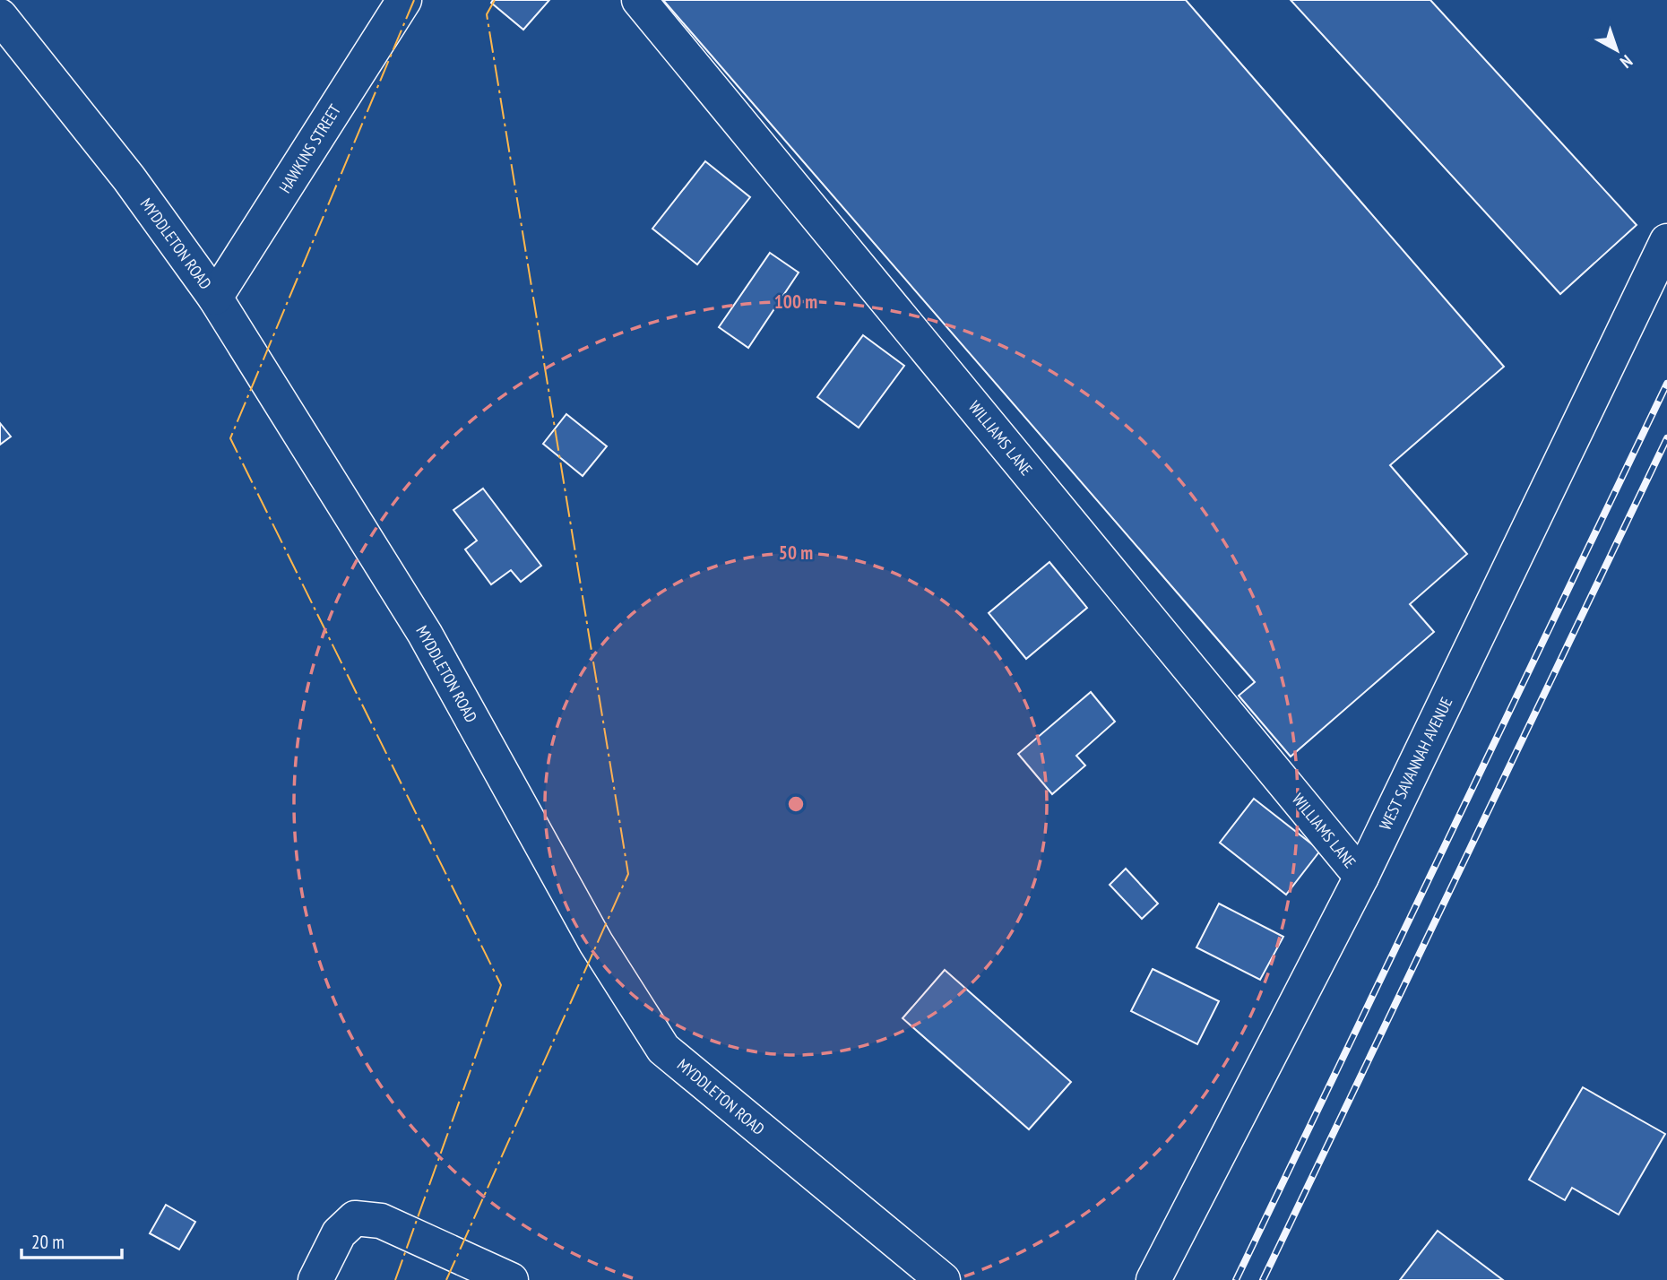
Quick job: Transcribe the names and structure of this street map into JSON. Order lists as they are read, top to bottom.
{
  "streets": {
    "street": [
      "HAWKINS STREET",
      "MYDDLETON ROAD",
      "WILLIAMS LANE",
      "WEST SAVANNAH AVENUE"
    ]
  },
  "crossings": [
    ["HAWKINS STREET", "MYDDLETON ROAD"],
    ["WILLIAMS LANE", "WEST SAVANNAH AVENUE"]
  ],
  "scale_bar": "20 m",
  "north": "bottom right",
  "rings": ["100 m", "50 m"]
}
